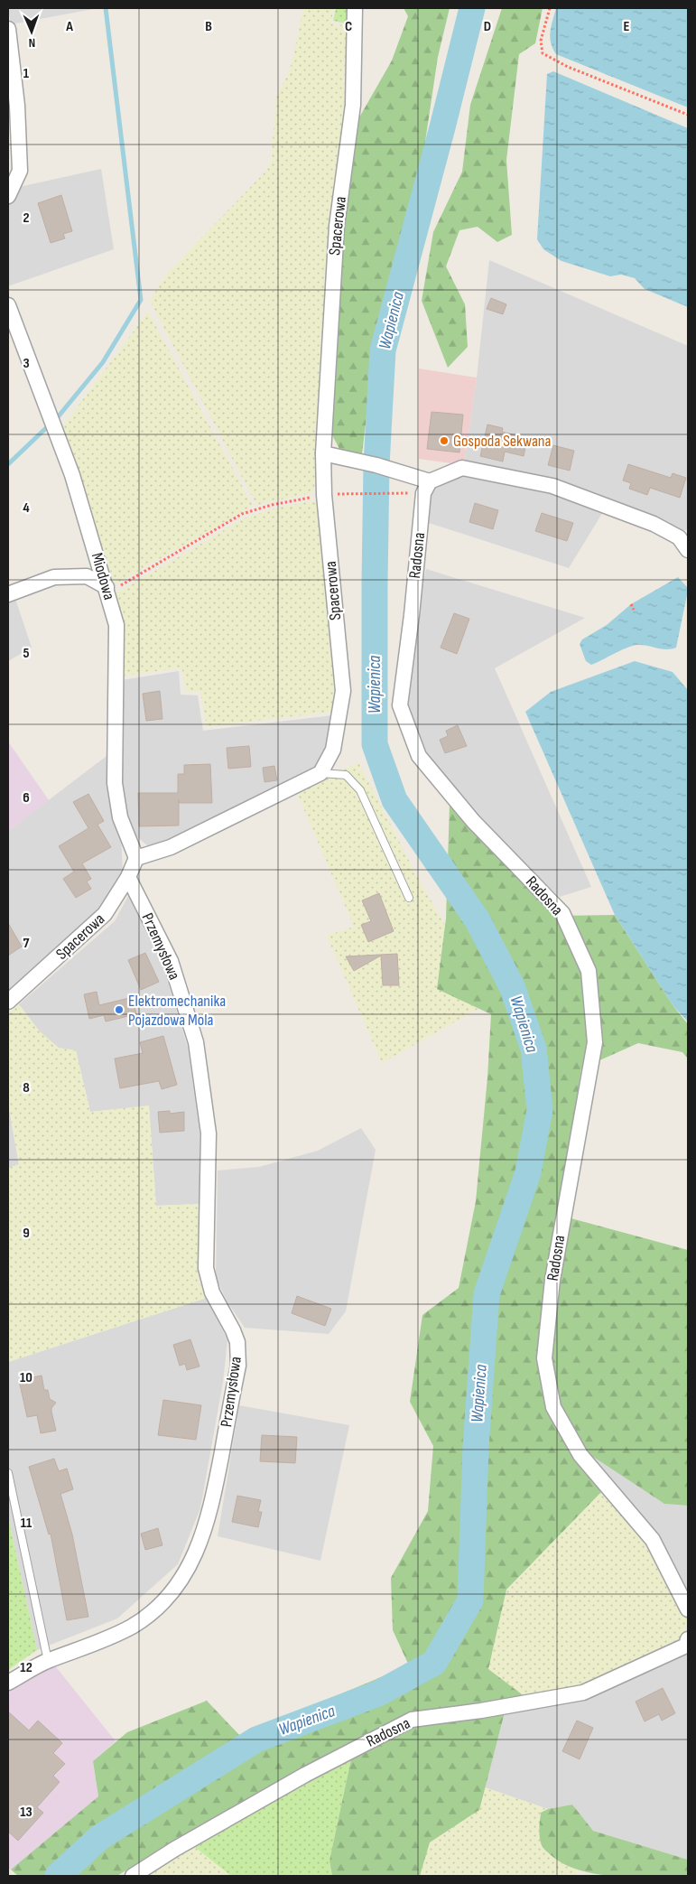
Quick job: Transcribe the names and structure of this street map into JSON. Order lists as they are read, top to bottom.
{
  "streets": {
    "street": [
      "Spacerowa",
      "Radosna",
      "Miodowa",
      "Przemysłowa"
    ]
  },
  "crossings": [
    ["Spacerowa", "Miodowa"],
    ["Spacerowa", "Przemysłowa"]
  ],
  "water": ["Wapienica"],
  "places": ["Gospoda Sekwana", "Elektromechanika Pojazdowa Mola"],
  "north": "bottom",
  "grid": {
    "columns": [
      "A",
      "B",
      "C",
      "D",
      "E"
    ],
    "rows": [
      "1",
      "2",
      "3",
      "4",
      "5",
      "6",
      "7",
      "8",
      "9",
      "10",
      "11",
      "12",
      "13"
    ]
  }
}
